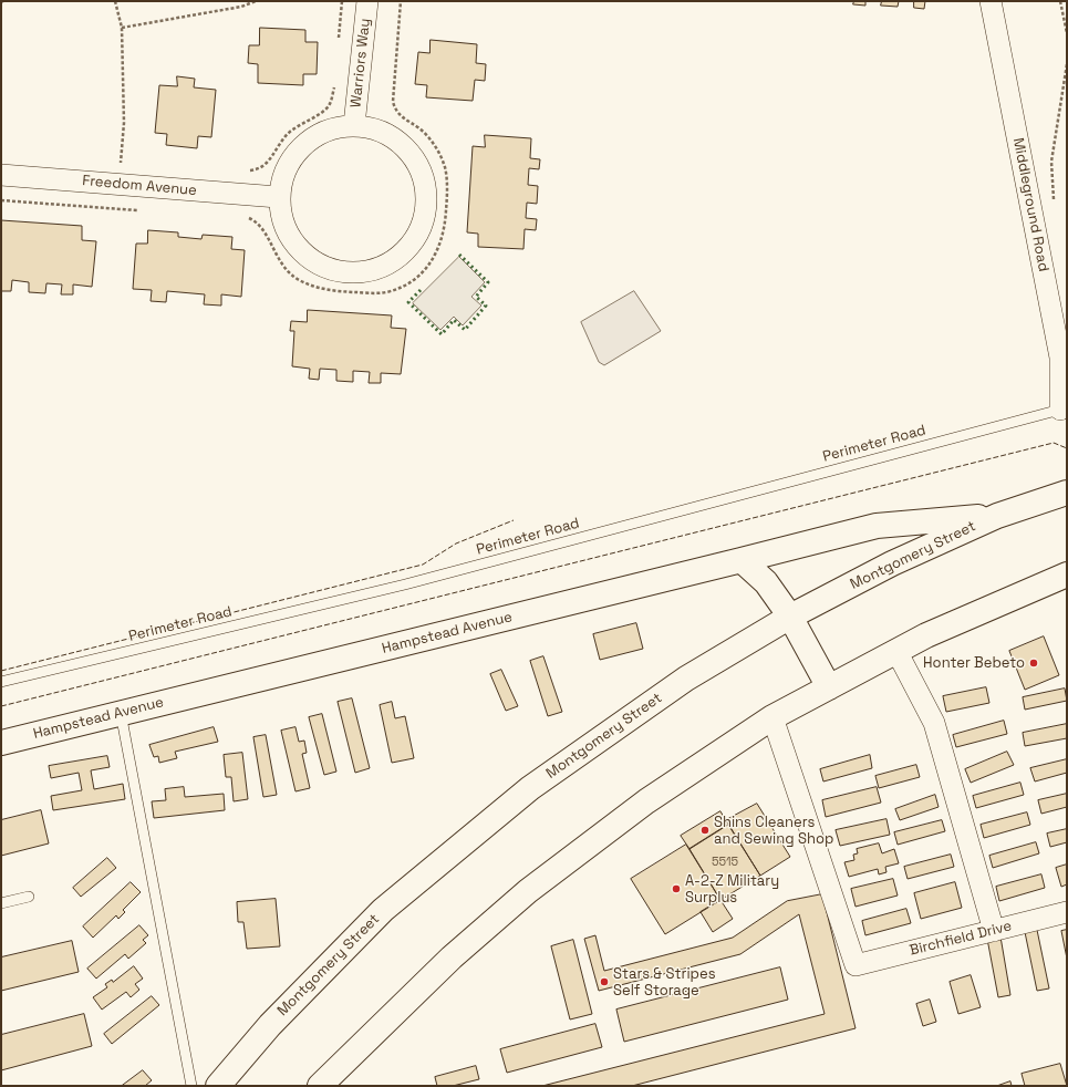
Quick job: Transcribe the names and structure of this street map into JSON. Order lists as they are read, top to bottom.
{
  "streets": {
    "street": [
      "Warriors Way",
      "Freedom Avenue",
      "Middleground Road",
      "Montgomery Street",
      "Hampstead Avenue",
      "Birchfield Drive"
    ],
    "lane": ["Perimeter Road"]
  },
  "crossings": [
    ["Warriors Way", "Freedom Avenue"],
    ["Middleground Road", "Perimeter Road"],
    ["Montgomery Street", "Hampstead Avenue"]
  ],
  "places": [
    "Honter Bebeto",
    "Shins Cleaners and Sewing Shop",
    "A-2-Z Military Surplus",
    "Stars & Stripes Self Storage"
  ],
  "house_numbers": ["5515"]
}
